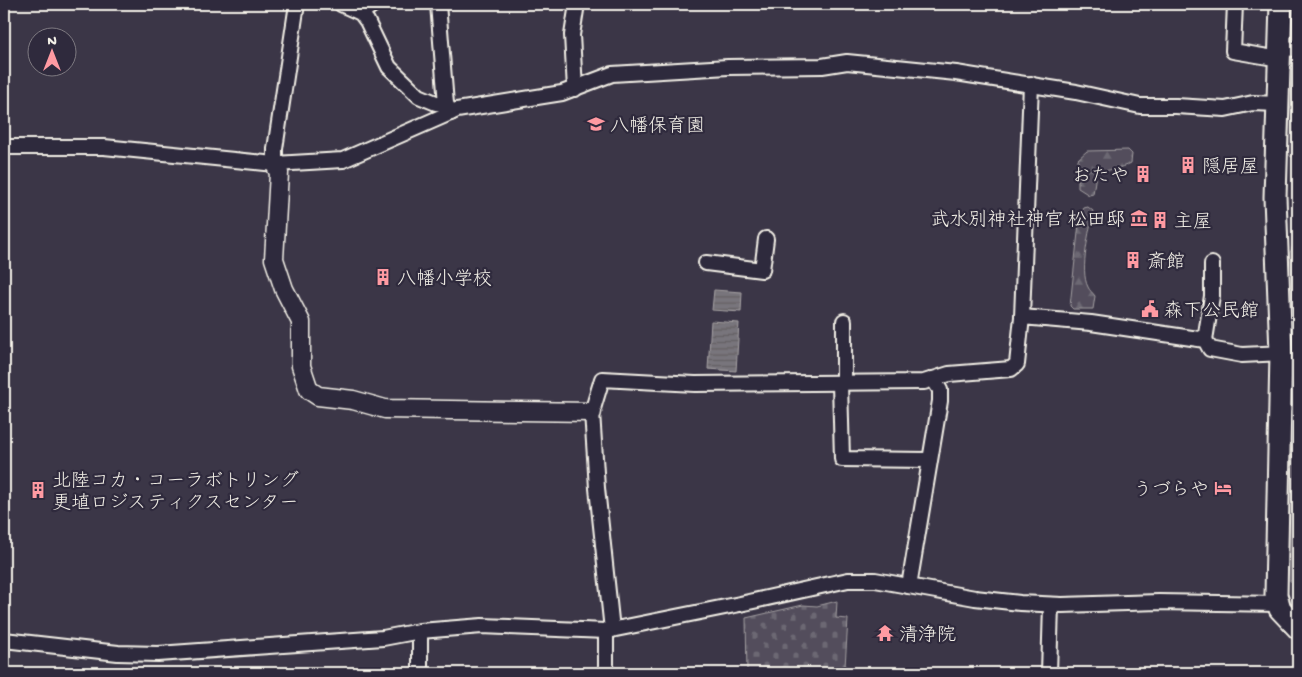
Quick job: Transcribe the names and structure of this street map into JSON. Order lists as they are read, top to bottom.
{
  "places": {
    "school or university": ["八幡保育園"],
    "building": [
      "隠居屋",
      "おたや",
      "主屋",
      "斎館",
      "八幡小学校",
      "北陸コカ・コーラボトリング 更埴ロジスティクスセンター"
    ],
    "museum": ["武水別神社神官 松田邸"],
    "public building": ["森下公民館"],
    "hotel": ["うづらや"],
    "temple": ["清浄院"]
  },
  "north": "top"
}
